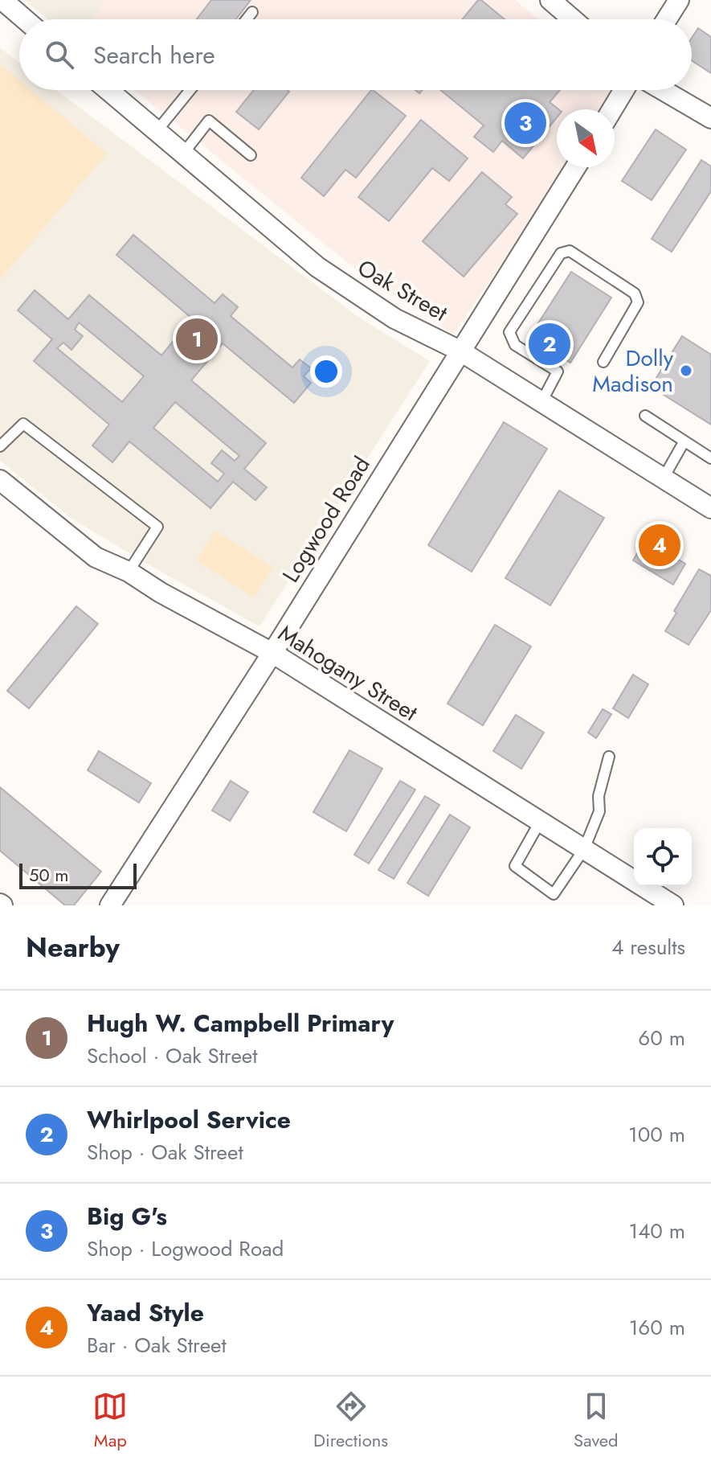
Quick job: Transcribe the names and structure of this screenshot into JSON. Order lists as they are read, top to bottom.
{
  "streets": {
    "street": ["Oak Street", "Logwood Road", "Mahogany Street"]
  },
  "crossings": [
    ["Oak Street", "Logwood Road"],
    ["Logwood Road", "Mahogany Street"]
  ],
  "places": ["Dolly Madison"],
  "scale_bar": "50 m",
  "north": "bottom right",
  "page": {
    "search": "Search here",
    "pins": [
      "3",
      "1",
      "2",
      "4"
    ],
    "scale": "50 m",
    "heading": ["Nearby", "4 results"],
    "list": [
      {
        "mark": "1",
        "name": "Hugh W. Campbell Primary",
        "note": "School · Oak Street",
        "value": "60 m"
      },
      {
        "mark": "2",
        "name": "Whirlpool Service",
        "note": "Shop · Oak Street",
        "value": "100 m"
      },
      {
        "mark": "3",
        "name": "Big G's",
        "note": "Shop · Logwood Road",
        "value": "140 m"
      },
      {
        "mark": "4",
        "name": "Yaad Style",
        "note": "Bar · Oak Street",
        "value": "160 m"
      }
    ],
    "nav": ["Map", "Directions", "Saved"]
  }
}
